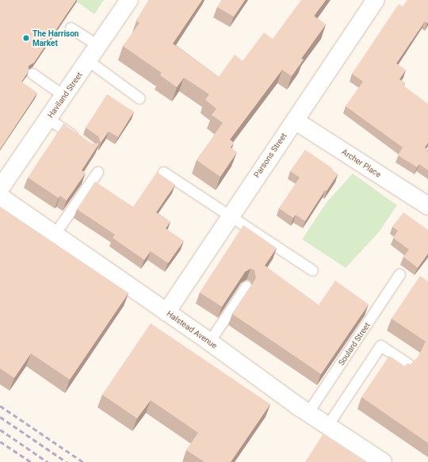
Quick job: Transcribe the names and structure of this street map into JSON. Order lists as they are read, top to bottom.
{
  "streets": {
    "street": [
      "Haviland Street",
      "Parsons Street",
      "Archer Place",
      "Halstead Avenue"
    ],
    "lane": ["Soulard Street"]
  },
  "crossings": [
    ["Parsons Street", "Archer Place"],
    ["Parsons Street", "Halstead Avenue"],
    ["Halstead Avenue", "Soulard Street"]
  ],
  "places": ["The Harrison Market"]
}
